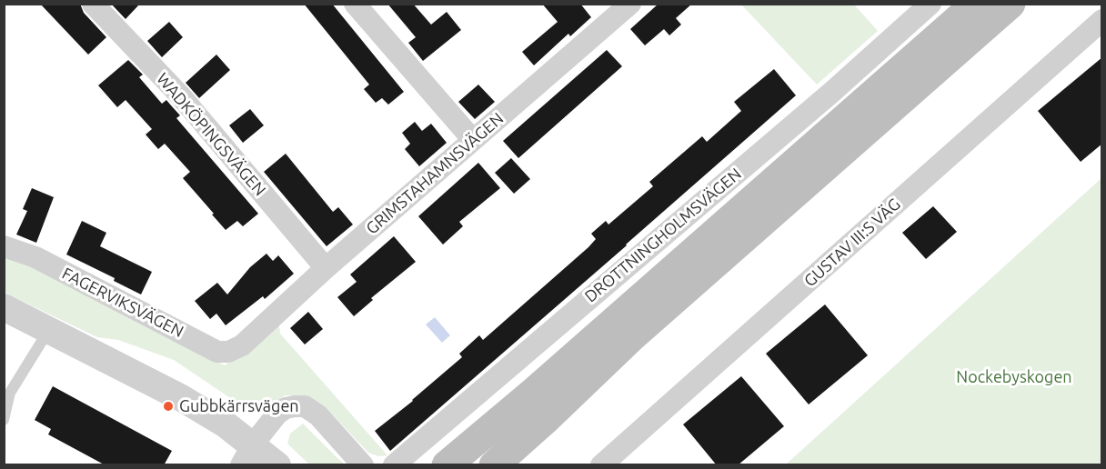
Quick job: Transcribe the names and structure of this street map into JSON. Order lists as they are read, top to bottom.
{
  "streets": {
    "main road": ["DROTTNINGHOLMSVÄGEN"],
    "street": [
      "WADKÖPINGSVÄGEN",
      "GRIMSTAHAMNSVÄGEN",
      "GUSTAV III:S VÄG",
      "FAGERVIKSVÄGEN"
    ]
  },
  "crossings": [
    ["WADKÖPINGSVÄGEN", "GRIMSTAHAMNSVÄGEN"],
    ["GRIMSTAHAMNSVÄGEN", "FAGERVIKSVÄGEN"]
  ],
  "parks": ["Nockebyskogen"],
  "places": ["Gubbkärrsvägen"]
}
